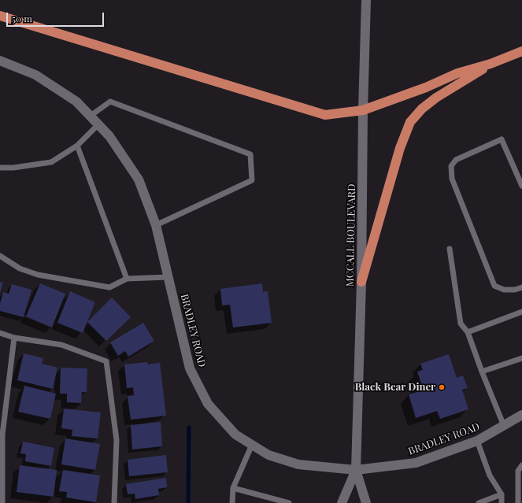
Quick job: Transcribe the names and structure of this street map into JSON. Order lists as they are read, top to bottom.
{
  "streets": {
    "street": ["MCCALL BOULEVARD", "BRADLEY ROAD"]
  },
  "crossings": [
    ["MCCALL BOULEVARD", "BRADLEY ROAD"]
  ],
  "places": ["Black Bear Diner"],
  "scale_bar": "50 m"
}
